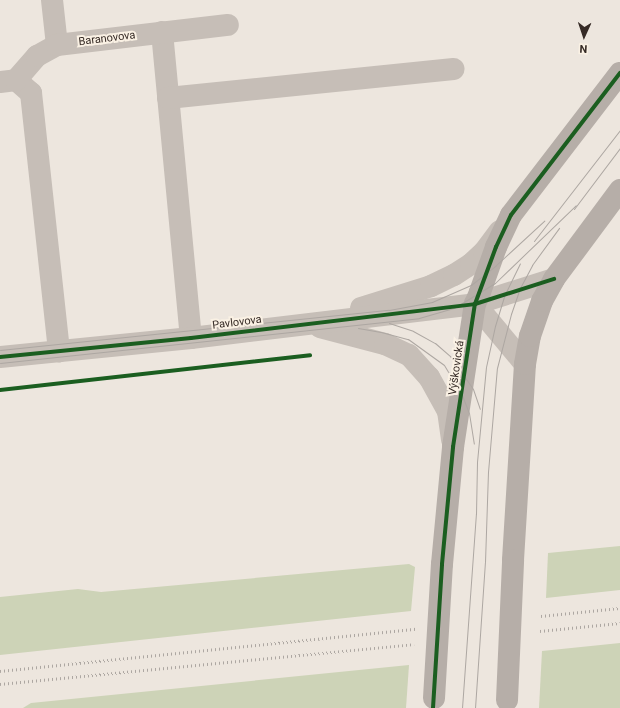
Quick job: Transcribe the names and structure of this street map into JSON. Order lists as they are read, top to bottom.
{
  "streets": {
    "street": ["Baranovova", "Pavlovova", "Výškovická"]
  },
  "crossings": [
    ["Pavlovova", "Výškovická"]
  ],
  "north": "bottom"
}
